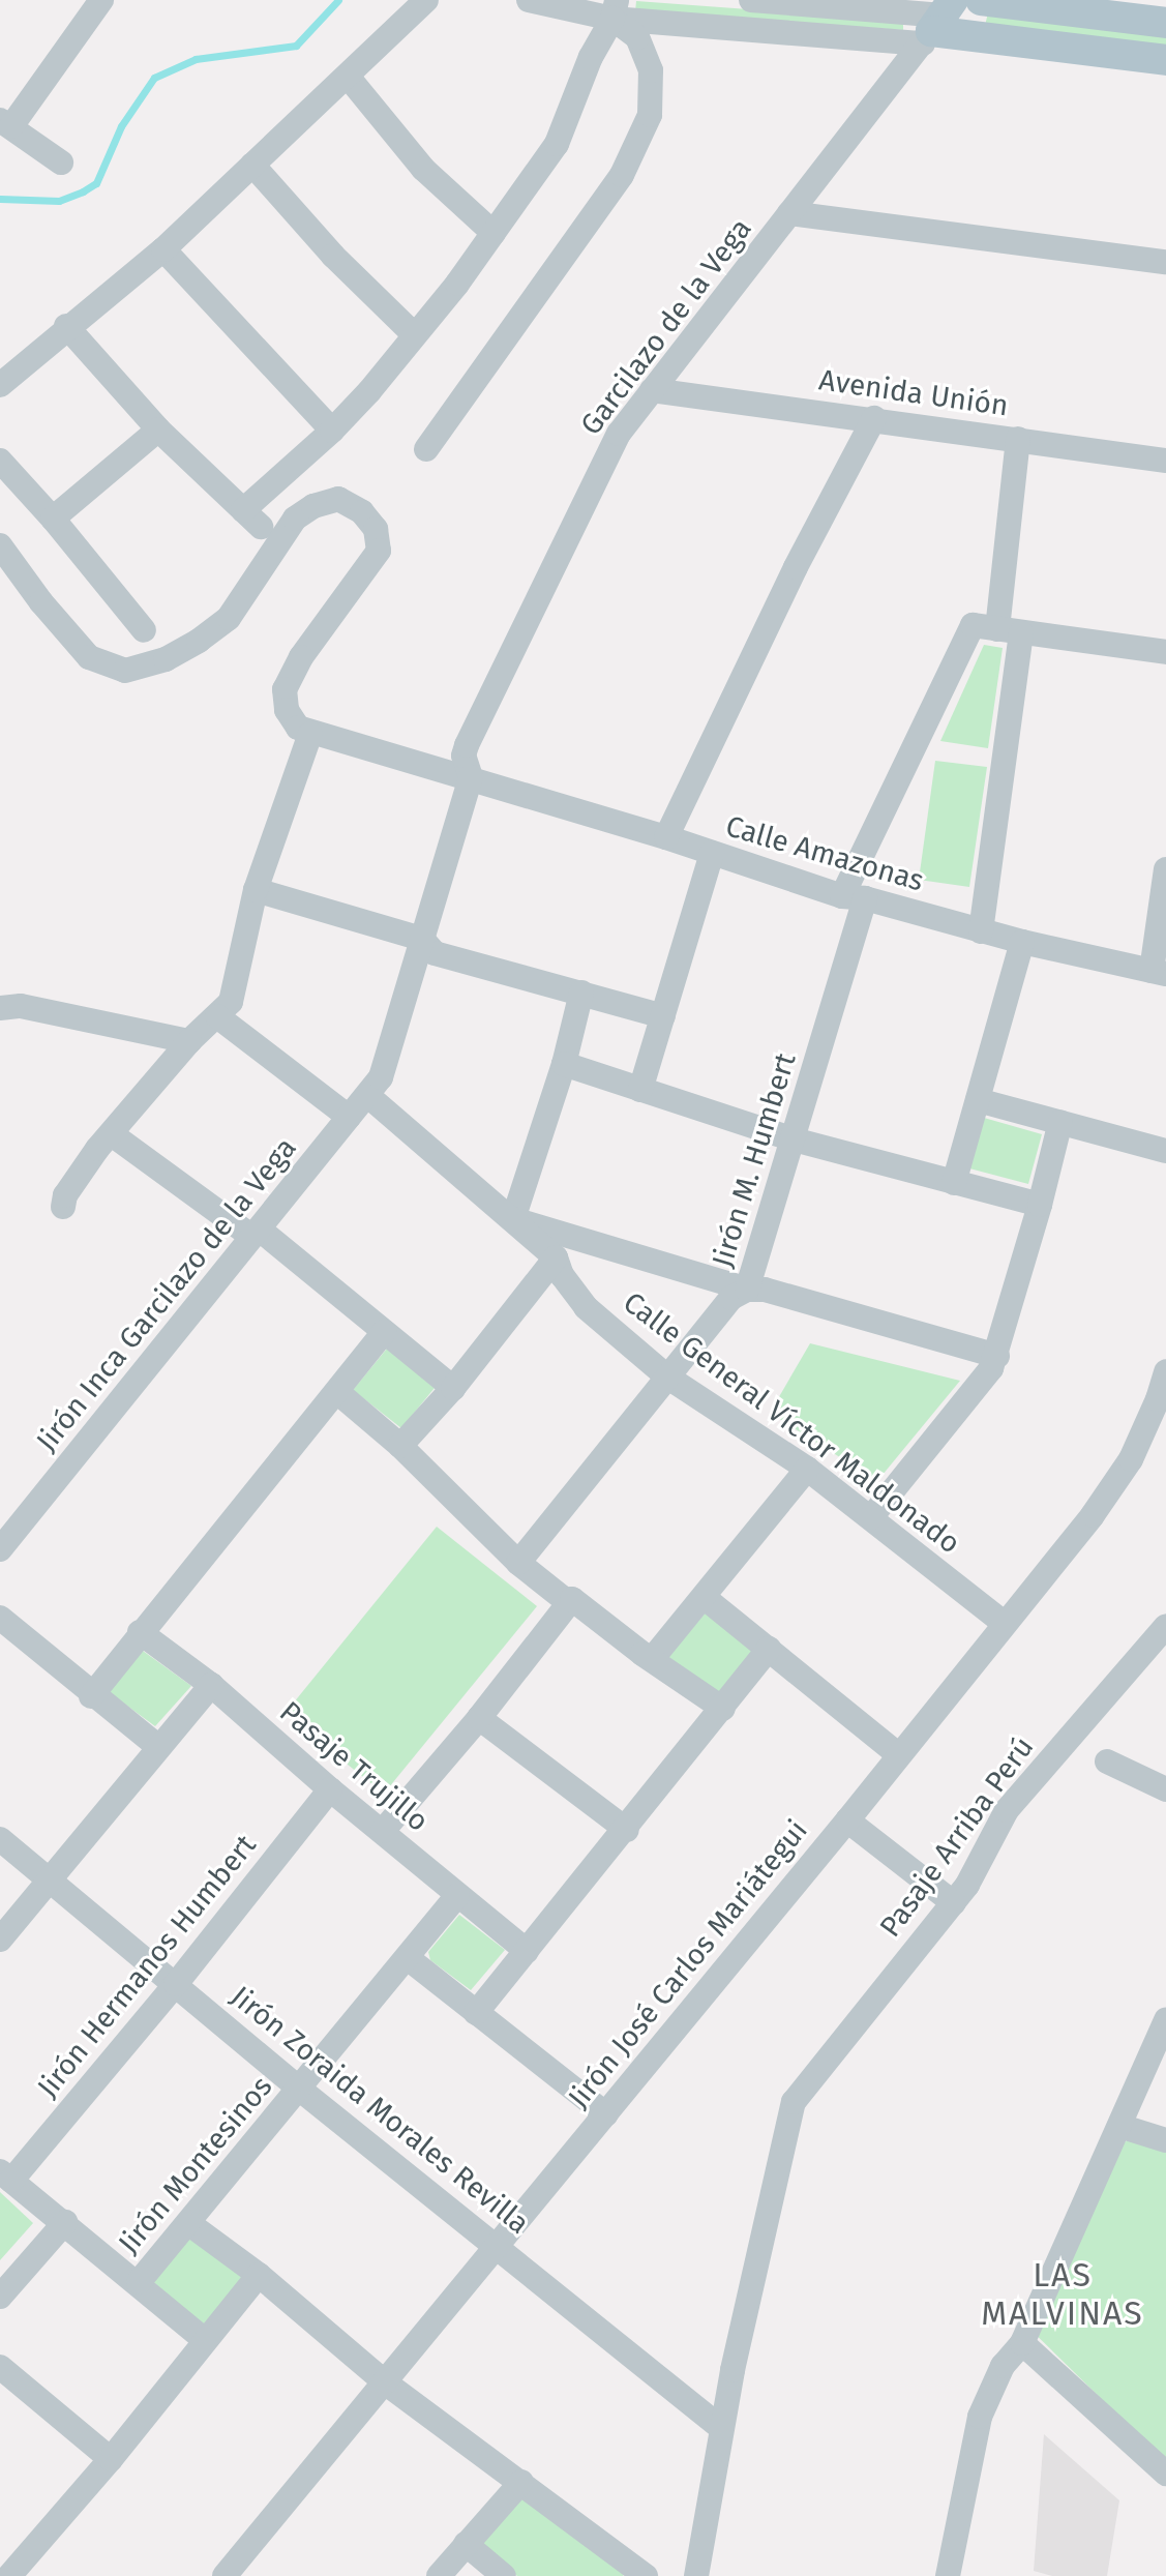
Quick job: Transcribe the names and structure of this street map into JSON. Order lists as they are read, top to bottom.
{
  "streets": {
    "street": [
      "Garcilazo de la Vega",
      "Avenida Unión",
      "Calle Amazonas",
      "Jirón M. Humbert",
      "Jirón Inca Garcilazo de la Vega",
      "Calle General Víctor Maldonado",
      "Pasaje Trujillo",
      "Pasaje Arriba Perú",
      "Jirón José Carlos Mariátegui",
      "Jirón Hermanos Humbert",
      "Jirón Zoraida Morales Revilla",
      "Jirón Montesinos"
    ]
  },
  "crossings": [
    ["Garcilazo de la Vega", "Avenida Unión"],
    ["Garcilazo de la Vega", "Calle Amazonas"],
    ["Garcilazo de la Vega", "Jirón Inca Garcilazo de la Vega"],
    ["Calle Amazonas", "Jirón M. Humbert"],
    ["Jirón M. Humbert", "Calle General Víctor Maldonado"],
    ["Jirón Inca Garcilazo de la Vega", "Calle General Víctor Maldonado"],
    ["Calle General Víctor Maldonado", "Jirón José Carlos Mariátegui"],
    ["Pasaje Trujillo", "Jirón Hermanos Humbert"],
    ["Pasaje Trujillo", "Jirón Montesinos"],
    ["Pasaje Arriba Perú", "Jirón Zoraida Morales Revilla"],
    ["Jirón José Carlos Mariátegui", "Jirón Zoraida Morales Revilla"],
    ["Jirón Hermanos Humbert", "Jirón Zoraida Morales Revilla"],
    ["Jirón Zoraida Morales Revilla", "Jirón Montesinos"]
  ],
  "districts": ["LAS MALVINAS"]
}
